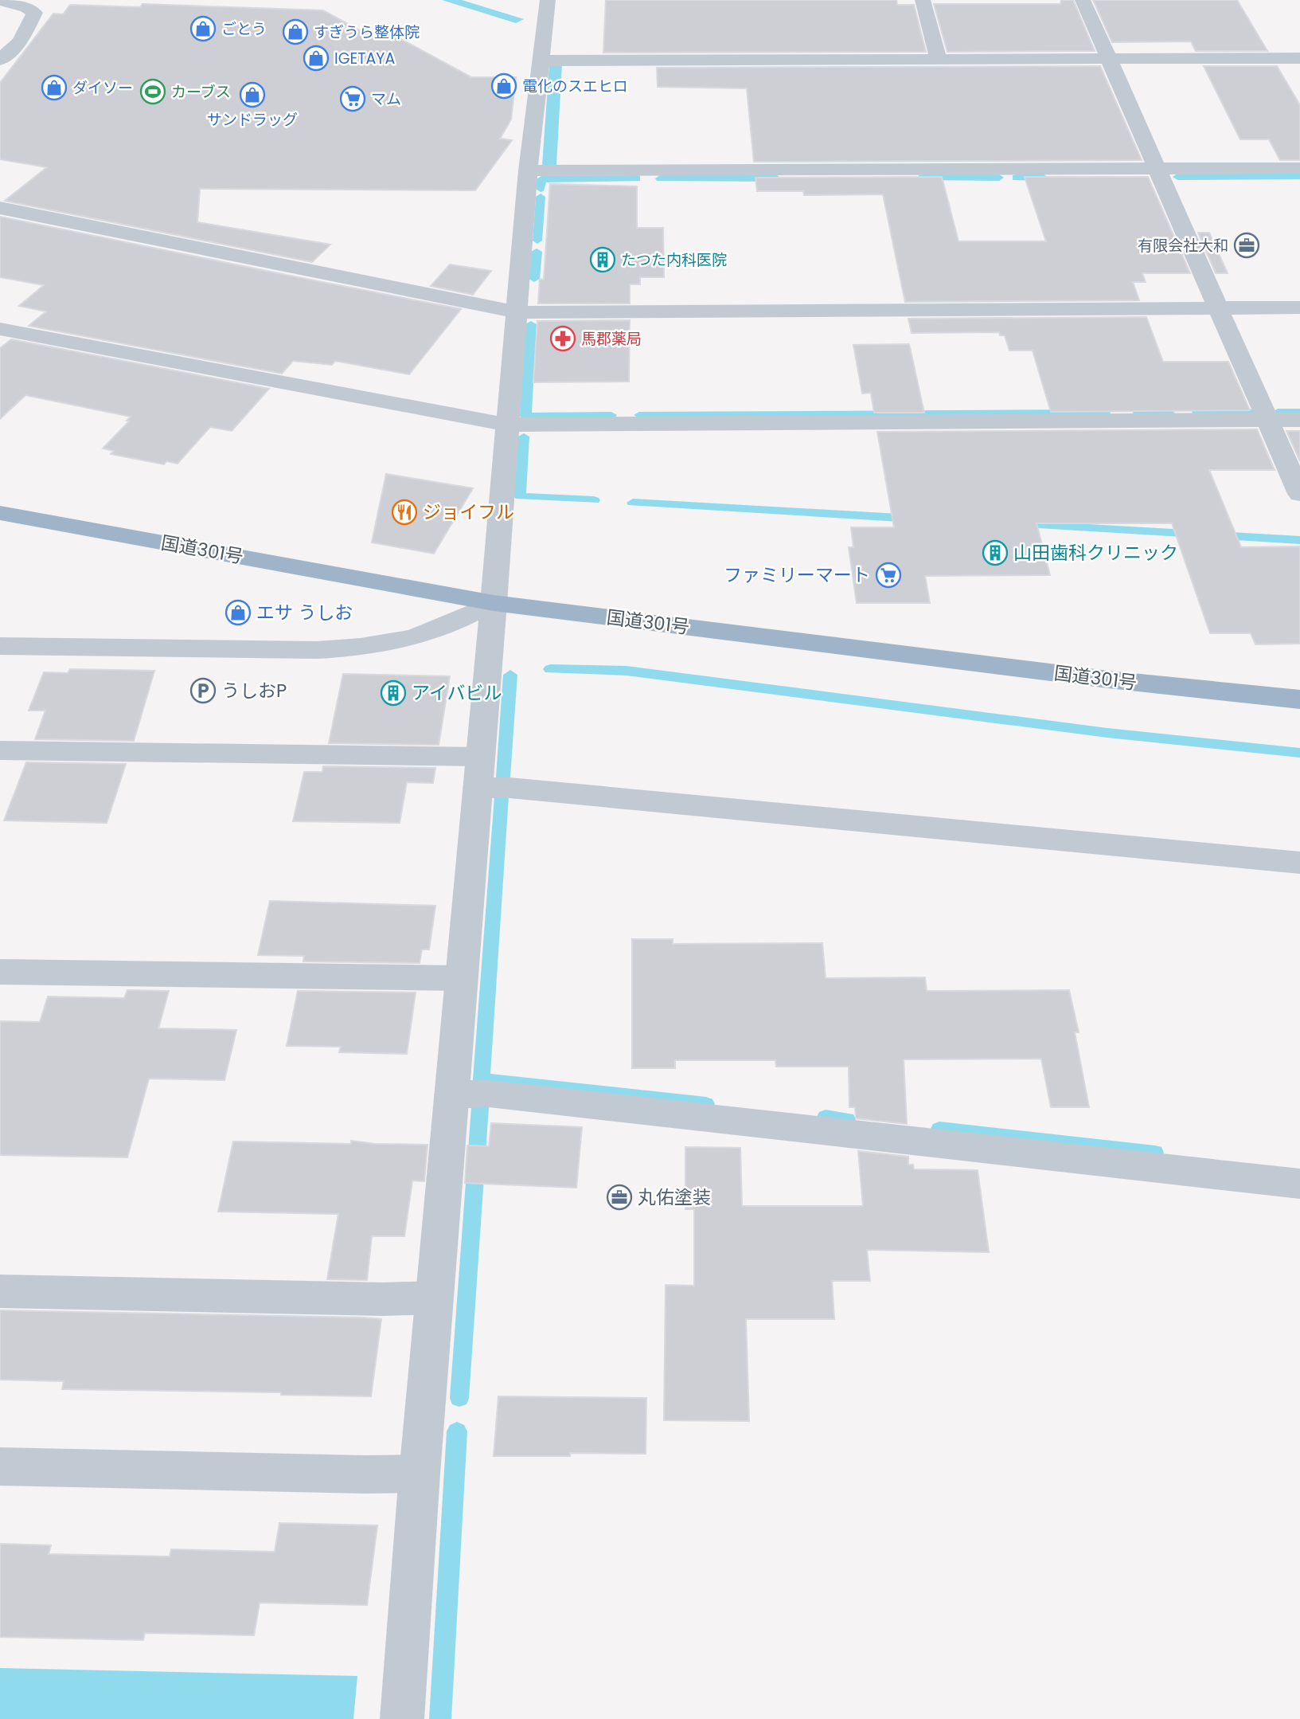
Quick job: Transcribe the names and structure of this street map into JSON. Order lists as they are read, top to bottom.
{
  "streets": {
    "highway": ["国道301号"]
  },
  "places": {
    "shop": [
      "ごとう",
      "すぎうら整体院",
      "IGETAYA",
      "電化のスエヒロ",
      "ダイソー",
      "サンドラッグ",
      "エサ うしお"
    ],
    "sports": ["カーブス"],
    "supermarket": ["マム", "ファミリーマート"],
    "office": ["有限会社大和", "丸佑塗装"],
    "building": ["たつた内科医院", "山田歯科クリニック", "アイバビル"],
    "pharmacy": ["馬郡薬局"],
    "restaurant": ["ジョイフル"],
    "parking": ["うしおP"]
  }
}
